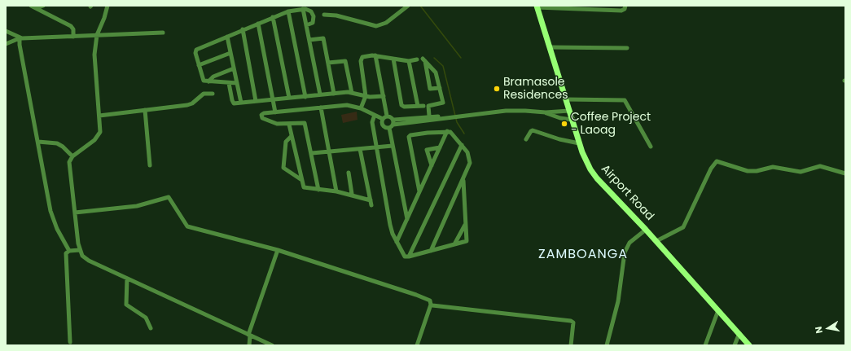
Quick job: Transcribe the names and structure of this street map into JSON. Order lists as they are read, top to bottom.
{
  "streets": {
    "main road": ["Airport Road"]
  },
  "districts": ["ZAMBOANGA"],
  "places": ["Bramasole Residences", "Coffee Project - Laoag"],
  "north": "left"
}
